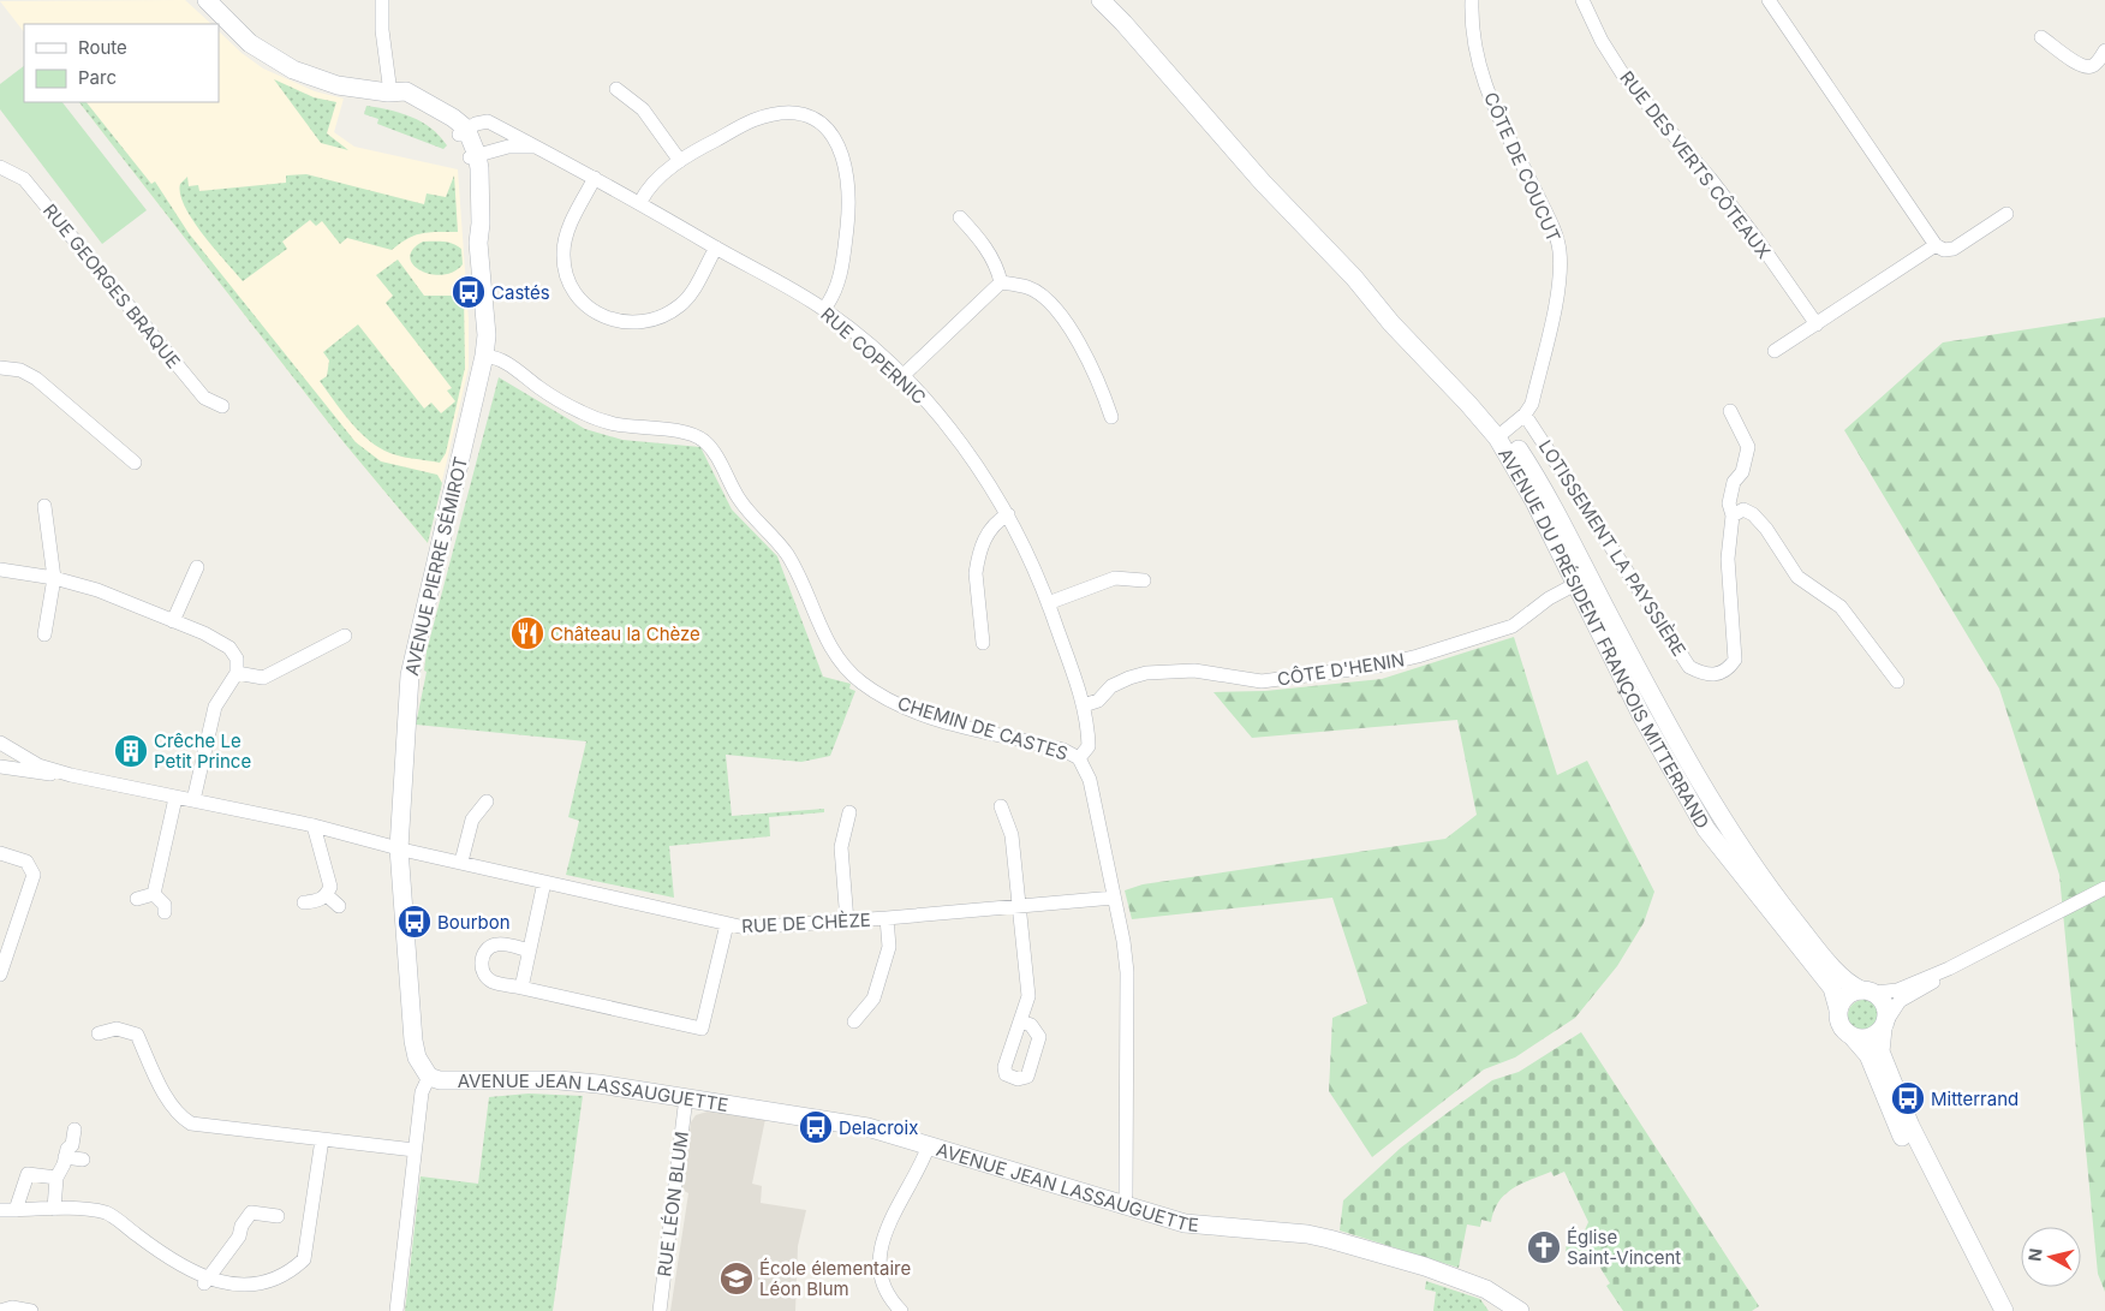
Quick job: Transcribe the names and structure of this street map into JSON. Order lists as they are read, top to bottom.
{
  "streets": {
    "street": [
      "RUE DES VERTS CÔTEAUX",
      "CÔTE DE COUCUT",
      "RUE GEORGES BRAQUE",
      "RUE COPERNIC",
      "LOTISSEMENT LA PAYSSIÈRE",
      "AVENUE PIERRE SÉMIROT",
      "AVENUE DU PRÉSIDENT FRANÇOIS MITTERRAND",
      "CÔTE D'HENIN",
      "CHEMIN DE CASTES",
      "RUE DE CHÈZE",
      "AVENUE JEAN LASSAUGUETTE",
      "RUE LÉON BLUM"
    ]
  },
  "crossings": [
    ["CÔTE DE COUCUT", "LOTISSEMENT LA PAYSSIÈRE"],
    ["CÔTE DE COUCUT", "AVENUE DU PRÉSIDENT FRANÇOIS MITTERRAND"],
    ["RUE COPERNIC", "AVENUE PIERRE SÉMIROT"],
    ["RUE COPERNIC", "CÔTE D'HENIN"],
    ["RUE COPERNIC", "CHEMIN DE CASTES"],
    ["AVENUE PIERRE SÉMIROT", "CHEMIN DE CASTES"],
    ["AVENUE PIERRE SÉMIROT", "RUE DE CHÈZE"],
    ["AVENUE PIERRE SÉMIROT", "AVENUE JEAN LASSAUGUETTE"],
    ["AVENUE DU PRÉSIDENT FRANÇOIS MITTERRAND", "CÔTE D'HENIN"],
    ["CHEMIN DE CASTES", "RUE DE CHÈZE"],
    ["CHEMIN DE CASTES", "AVENUE JEAN LASSAUGUETTE"],
    ["AVENUE JEAN LASSAUGUETTE", "RUE LÉON BLUM"]
  ],
  "places": {
    "bus stop": [
      "Castés",
      "Bourbon",
      "Mitterrand",
      "Delacroix"
    ],
    "restaurant": ["Château la Chèze"],
    "building": ["Crêche Le Petit Prince"],
    "church": ["Église Saint-Vincent"],
    "school or university": ["École élementaire Léon Blum"]
  },
  "legend": ["Route", "Parc"],
  "north": "left"
}
